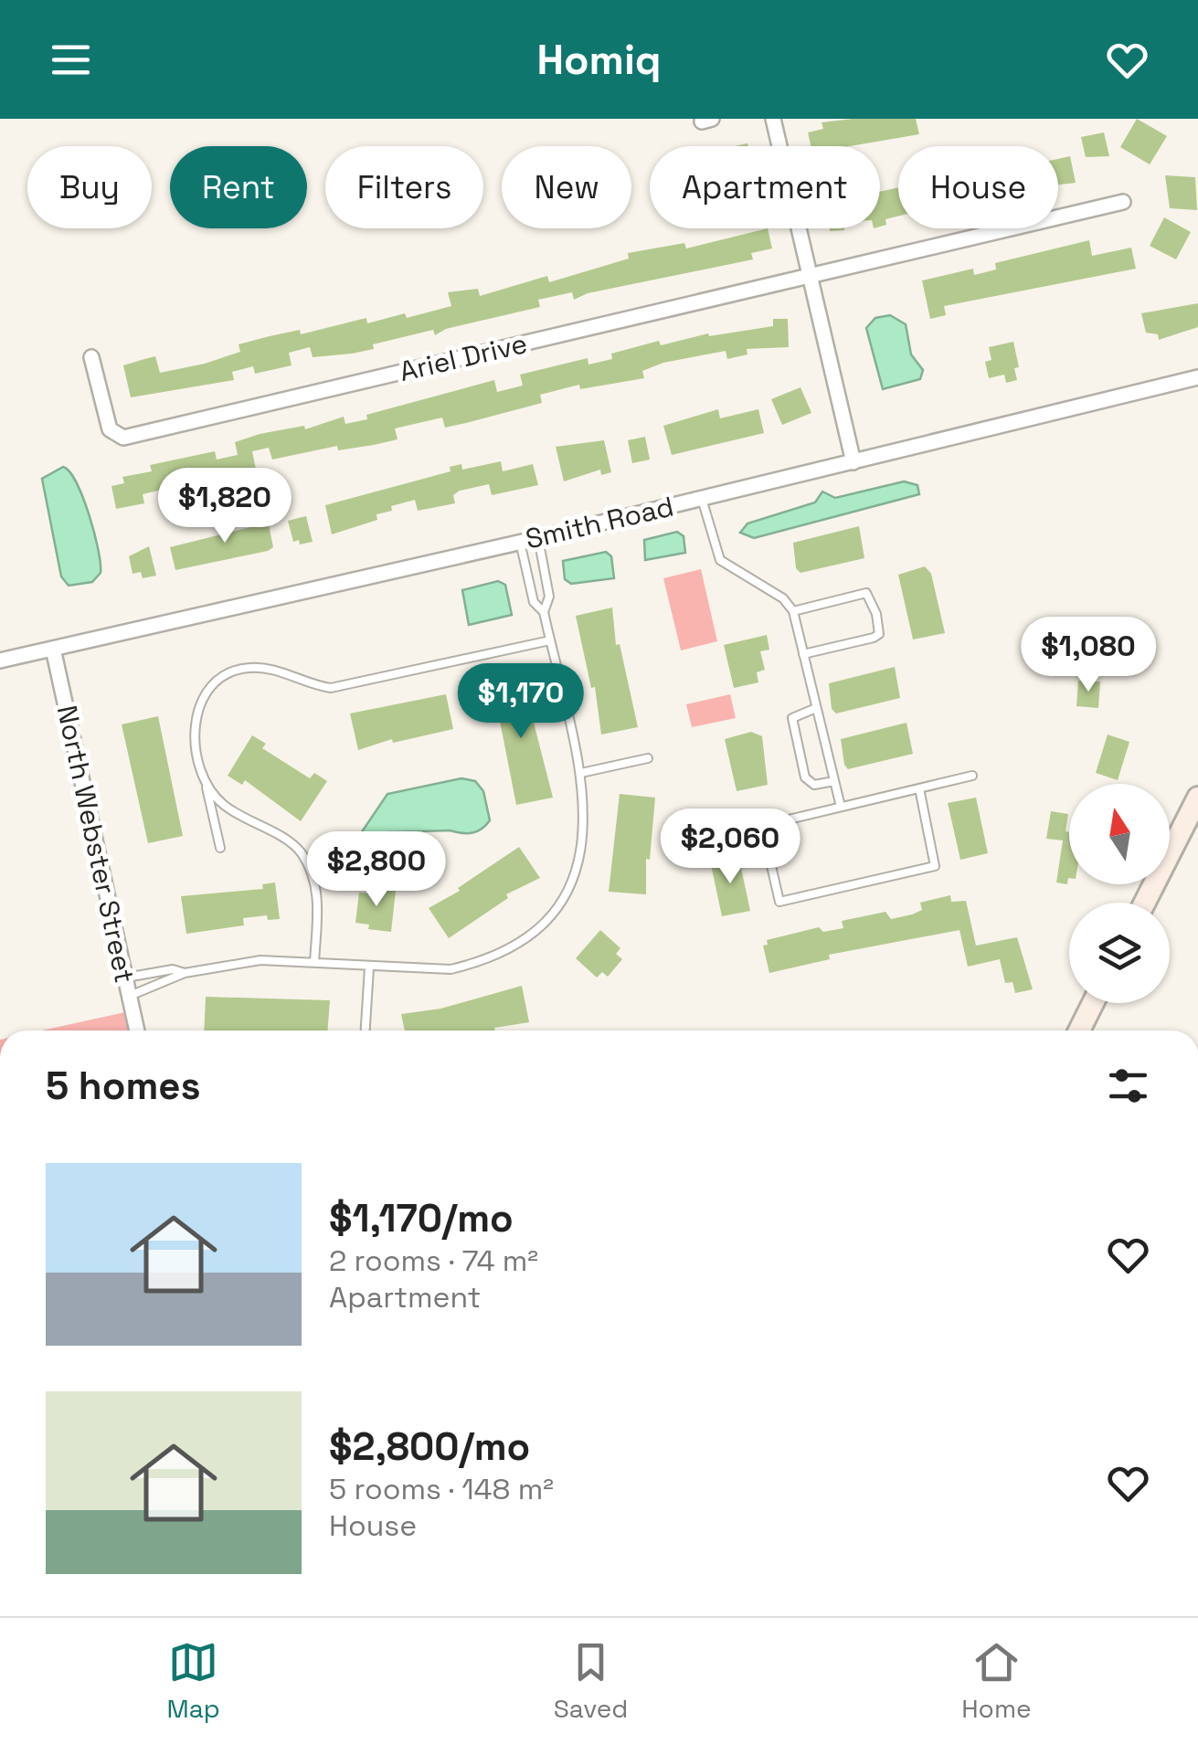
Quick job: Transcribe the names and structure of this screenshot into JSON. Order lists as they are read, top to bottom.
{
  "streets": {
    "street": ["Ariel Drive", "Smith Road", "North Webster Street"]
  },
  "crossings": [
    ["Smith Road", "North Webster Street"]
  ],
  "north": "top",
  "page": {
    "header": "Homiq",
    "chip": [
      "Buy",
      "Rent",
      "Filters",
      "New",
      "Apartment",
      "House"
    ],
    "price": [
      "$1,820",
      "$1,080",
      "$1,170",
      "$2,060",
      "$2,800"
    ],
    "heading": "5 homes",
    "list": [
      {
        "name": "$1,170/mo",
        "note": "2 rooms · 74 m² · Apartment"
      },
      {
        "name": "$2,800/mo",
        "note": "5 rooms · 148 m² · House"
      }
    ],
    "tabs": ["Map", "Saved", "Home"]
  }
}
